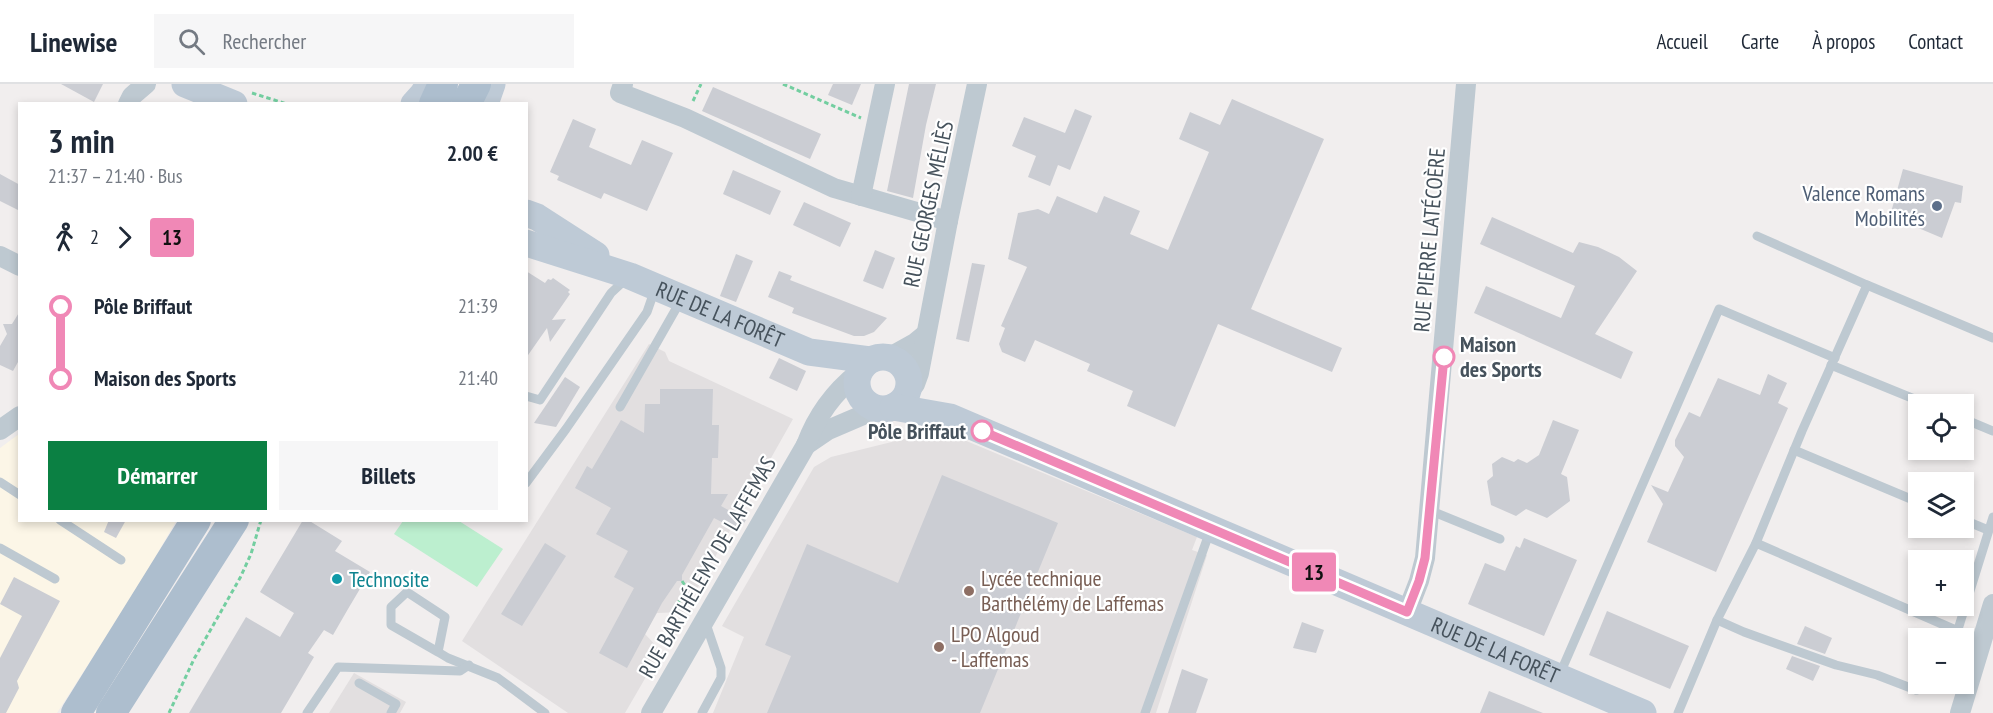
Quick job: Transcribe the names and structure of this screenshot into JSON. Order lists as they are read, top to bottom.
{
  "streets": {
    "street": [
      "RUE GEORGES MÉLIÈS",
      "RUE PIERRE LATÉCOÈRE",
      "RUE DE LA FORÊT",
      "RUE BARTHÉLEMY DE LAFFEMAS"
    ]
  },
  "crossings": [
    ["RUE GEORGES MÉLIÈS", "RUE DE LA FORÊT"],
    ["RUE GEORGES MÉLIÈS", "RUE BARTHÉLEMY DE LAFFEMAS"],
    ["RUE PIERRE LATÉCOÈRE", "RUE DE LA FORÊT"],
    ["RUE DE LA FORÊT", "RUE BARTHÉLEMY DE LAFFEMAS"]
  ],
  "places": [
    "Valence Romans Mobilités",
    "Maison des Sports",
    "Pôle Briffaut",
    "Technosite",
    "Lycée technique Barthélémy de Laffemas",
    "LPO Algoud - Laffemas"
  ],
  "lines": ["bus line 13"],
  "page": {
    "header": "Linewise",
    "search": "Rechercher",
    "nav": [
      "Accueil",
      "Carte",
      "À propos",
      "Contact"
    ],
    "on_map": "13",
    "heading": ["3 min", "21:37 – 21:40 · Bus", "2.00 €"],
    "legs": ["2", "13"],
    "list": [
      {
        "name": "Pôle Briffaut",
        "value": "21:39"
      },
      {
        "name": "Maison des Sports",
        "value": "21:40"
      }
    ],
    "map_buttons": ["+", "−"],
    "buttons": ["Démarrer", "Billets"]
  }
}
